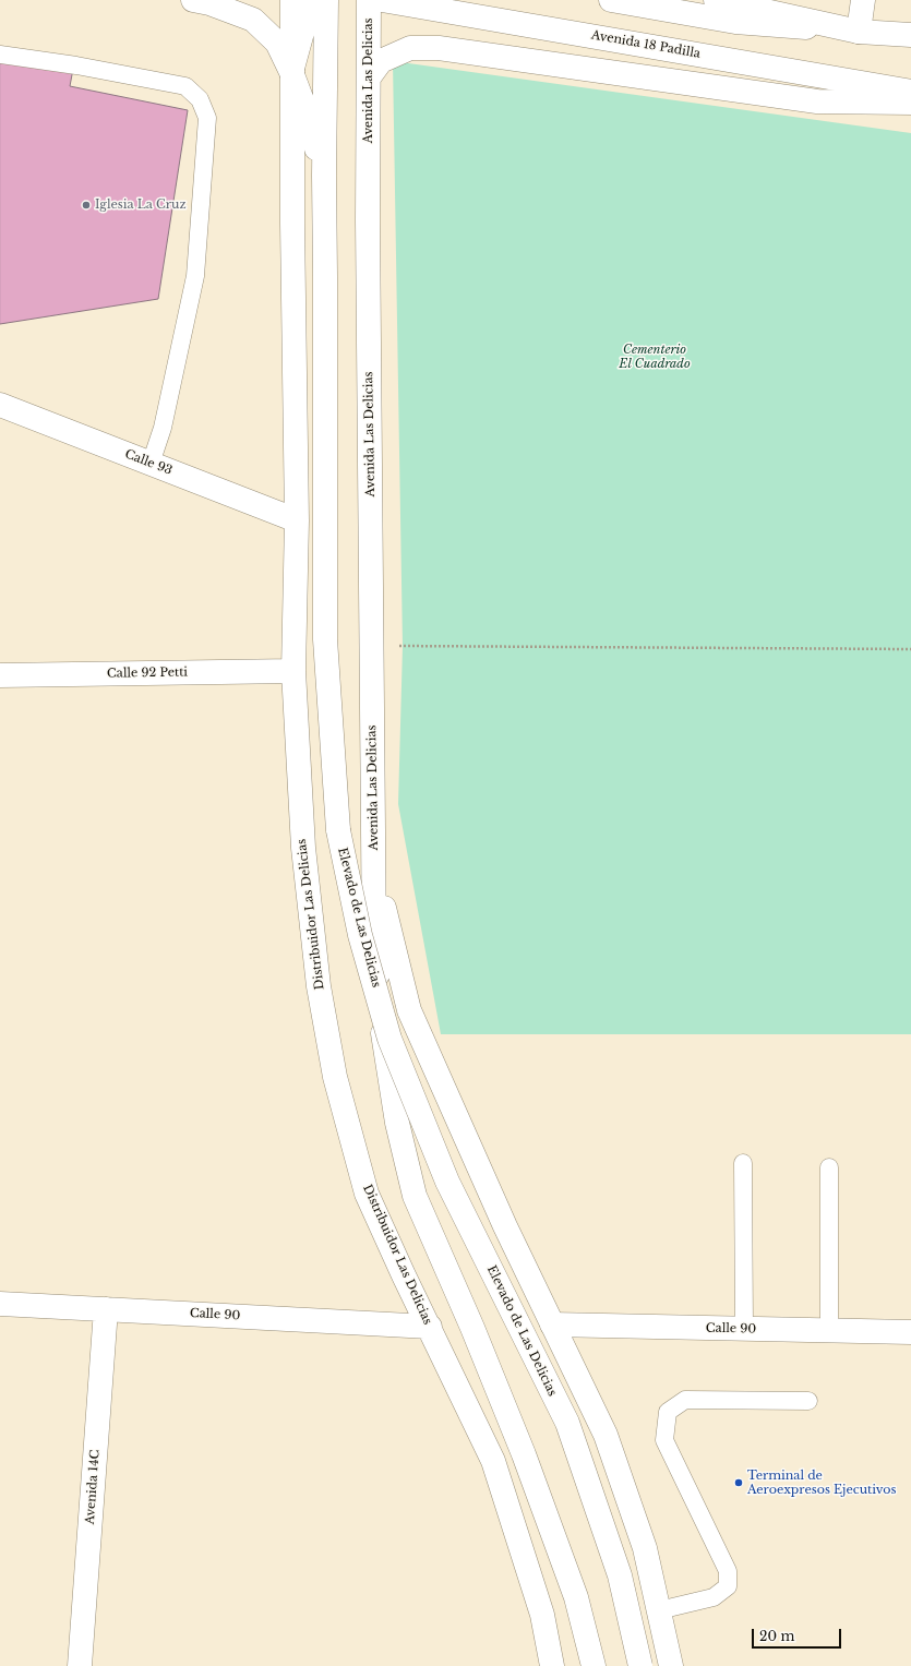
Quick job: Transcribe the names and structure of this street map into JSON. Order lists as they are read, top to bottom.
{
  "streets": {
    "main road": [
      "Avenida 18 Padilla",
      "Avenida Las Delicias",
      "Calle 93",
      "Calle 92 Petti",
      "Distribuidor Las Delicias",
      "Elevado de Las Delicias",
      "Calle 90",
      "Avenida 14C"
    ]
  },
  "crossings": [
    ["Avenida Las Delicias", "Elevado de Las Delicias"],
    ["Calle 92 Petti", "Distribuidor Las Delicias"],
    ["Distribuidor Las Delicias", "Calle 90"],
    ["Calle 90", "Avenida 14C"]
  ],
  "parks": ["Cementerio El Cuadrado"],
  "places": ["Iglesia La Cruz", "Terminal de Aeroexpresos Ejecutivos"],
  "scale_bar": "20 m"
}
